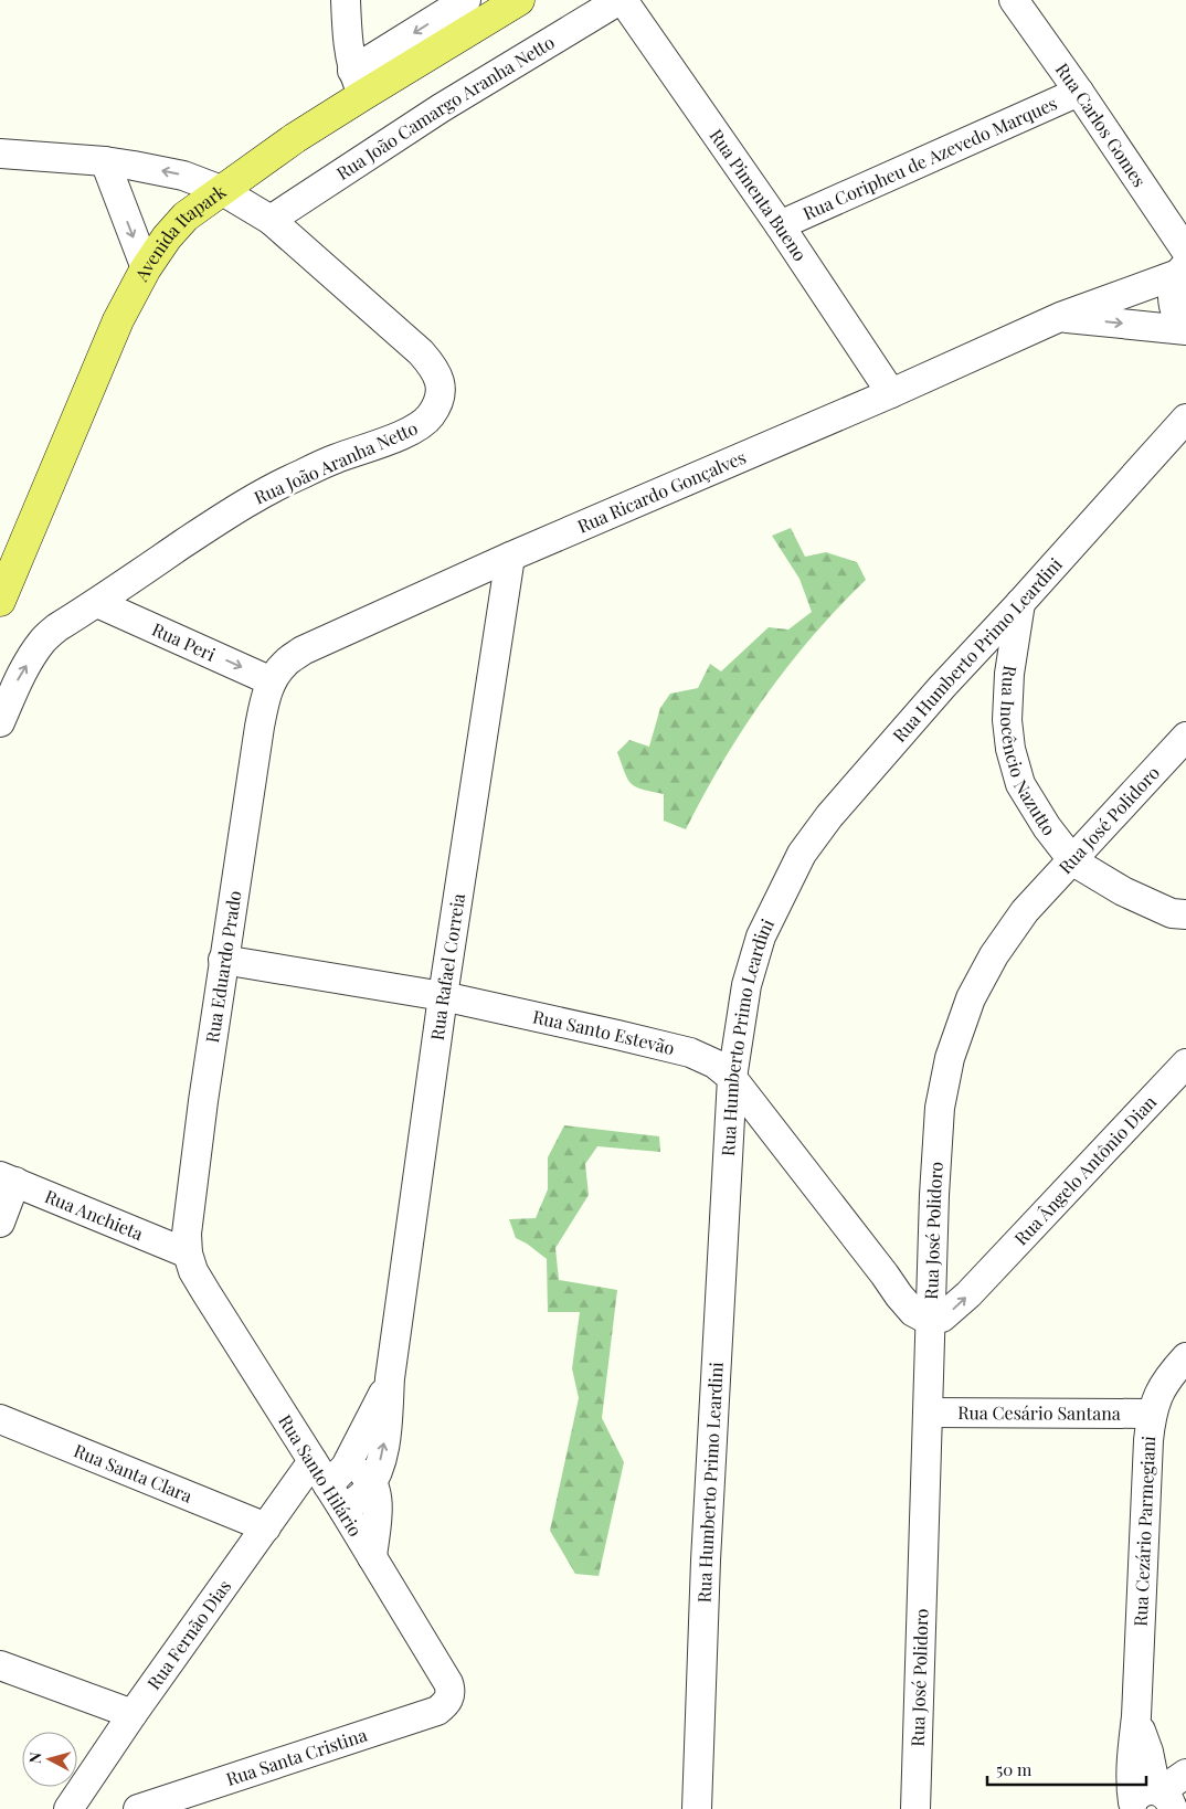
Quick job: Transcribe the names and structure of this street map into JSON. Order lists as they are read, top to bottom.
{
  "streets": {
    "main road": ["Avenida Itapark"],
    "street": [
      "Rua João Camargo Aranha Netto",
      "Rua Carlos Gomes",
      "Rua Coripheu de Azevedo Marques",
      "Rua Pimenta Bueno",
      "Rua João Aranha Netto",
      "Rua Ricardo Gonçalves",
      "Rua Peri",
      "Rua Humberto Primo Leardini",
      "Rua Inocêncio Nazutto",
      "Rua José Polidoro",
      "Rua Eduardo Prado",
      "Rua Rafael Correia",
      "Rua Santo Estevão",
      "Rua Ângelo Antônio Dian",
      "Rua Anchieta",
      "Rua Cesário Santana",
      "Rua Santa Clara",
      "Rua Santo Hilário",
      "Rua Cezário Parmegiani",
      "Rua Fernão Dias",
      "Rua Santa Cristina"
    ]
  },
  "crossings": [
    ["Rua João Camargo Aranha Netto", "Rua Pimenta Bueno"],
    ["Rua João Camargo Aranha Netto", "Rua João Aranha Netto"],
    ["Rua Carlos Gomes", "Rua Coripheu de Azevedo Marques"],
    ["Rua Carlos Gomes", "Rua Ricardo Gonçalves"],
    ["Rua Coripheu de Azevedo Marques", "Rua Pimenta Bueno"],
    ["Rua Pimenta Bueno", "Rua Ricardo Gonçalves"],
    ["Avenida Itapark", "Rua João Aranha Netto"],
    ["Rua João Aranha Netto", "Rua Peri"],
    ["Rua Ricardo Gonçalves", "Rua Peri"],
    ["Rua Ricardo Gonçalves", "Rua Eduardo Prado"],
    ["Rua Ricardo Gonçalves", "Rua Rafael Correia"],
    ["Rua Peri", "Rua Eduardo Prado"],
    ["Rua Humberto Primo Leardini", "Rua Inocêncio Nazutto"],
    ["Rua Humberto Primo Leardini", "Rua Santo Estevão"],
    ["Rua Inocêncio Nazutto", "Rua José Polidoro"],
    ["Rua José Polidoro", "Rua Santo Estevão"],
    ["Rua José Polidoro", "Rua Ângelo Antônio Dian"],
    ["Rua José Polidoro", "Rua Cesário Santana"],
    ["Rua Eduardo Prado", "Rua Santo Estevão"],
    ["Rua Eduardo Prado", "Rua Anchieta"],
    ["Rua Eduardo Prado", "Rua Santo Hilário"],
    ["Rua Rafael Correia", "Rua Santo Estevão"],
    ["Rua Rafael Correia", "Rua Santo Hilário"],
    ["Rua Santo Estevão", "Rua Ângelo Antônio Dian"],
    ["Rua Anchieta", "Rua Santo Hilário"],
    ["Rua Cesário Santana", "Rua Cezário Parmegiani"],
    ["Rua Santa Clara", "Rua Fernão Dias"],
    ["Rua Santo Hilário", "Rua Fernão Dias"],
    ["Rua Santo Hilário", "Rua Santa Cristina"]
  ],
  "one_way": ["Rua Peri"],
  "scale_bar": "50 m",
  "north": "left"
}
